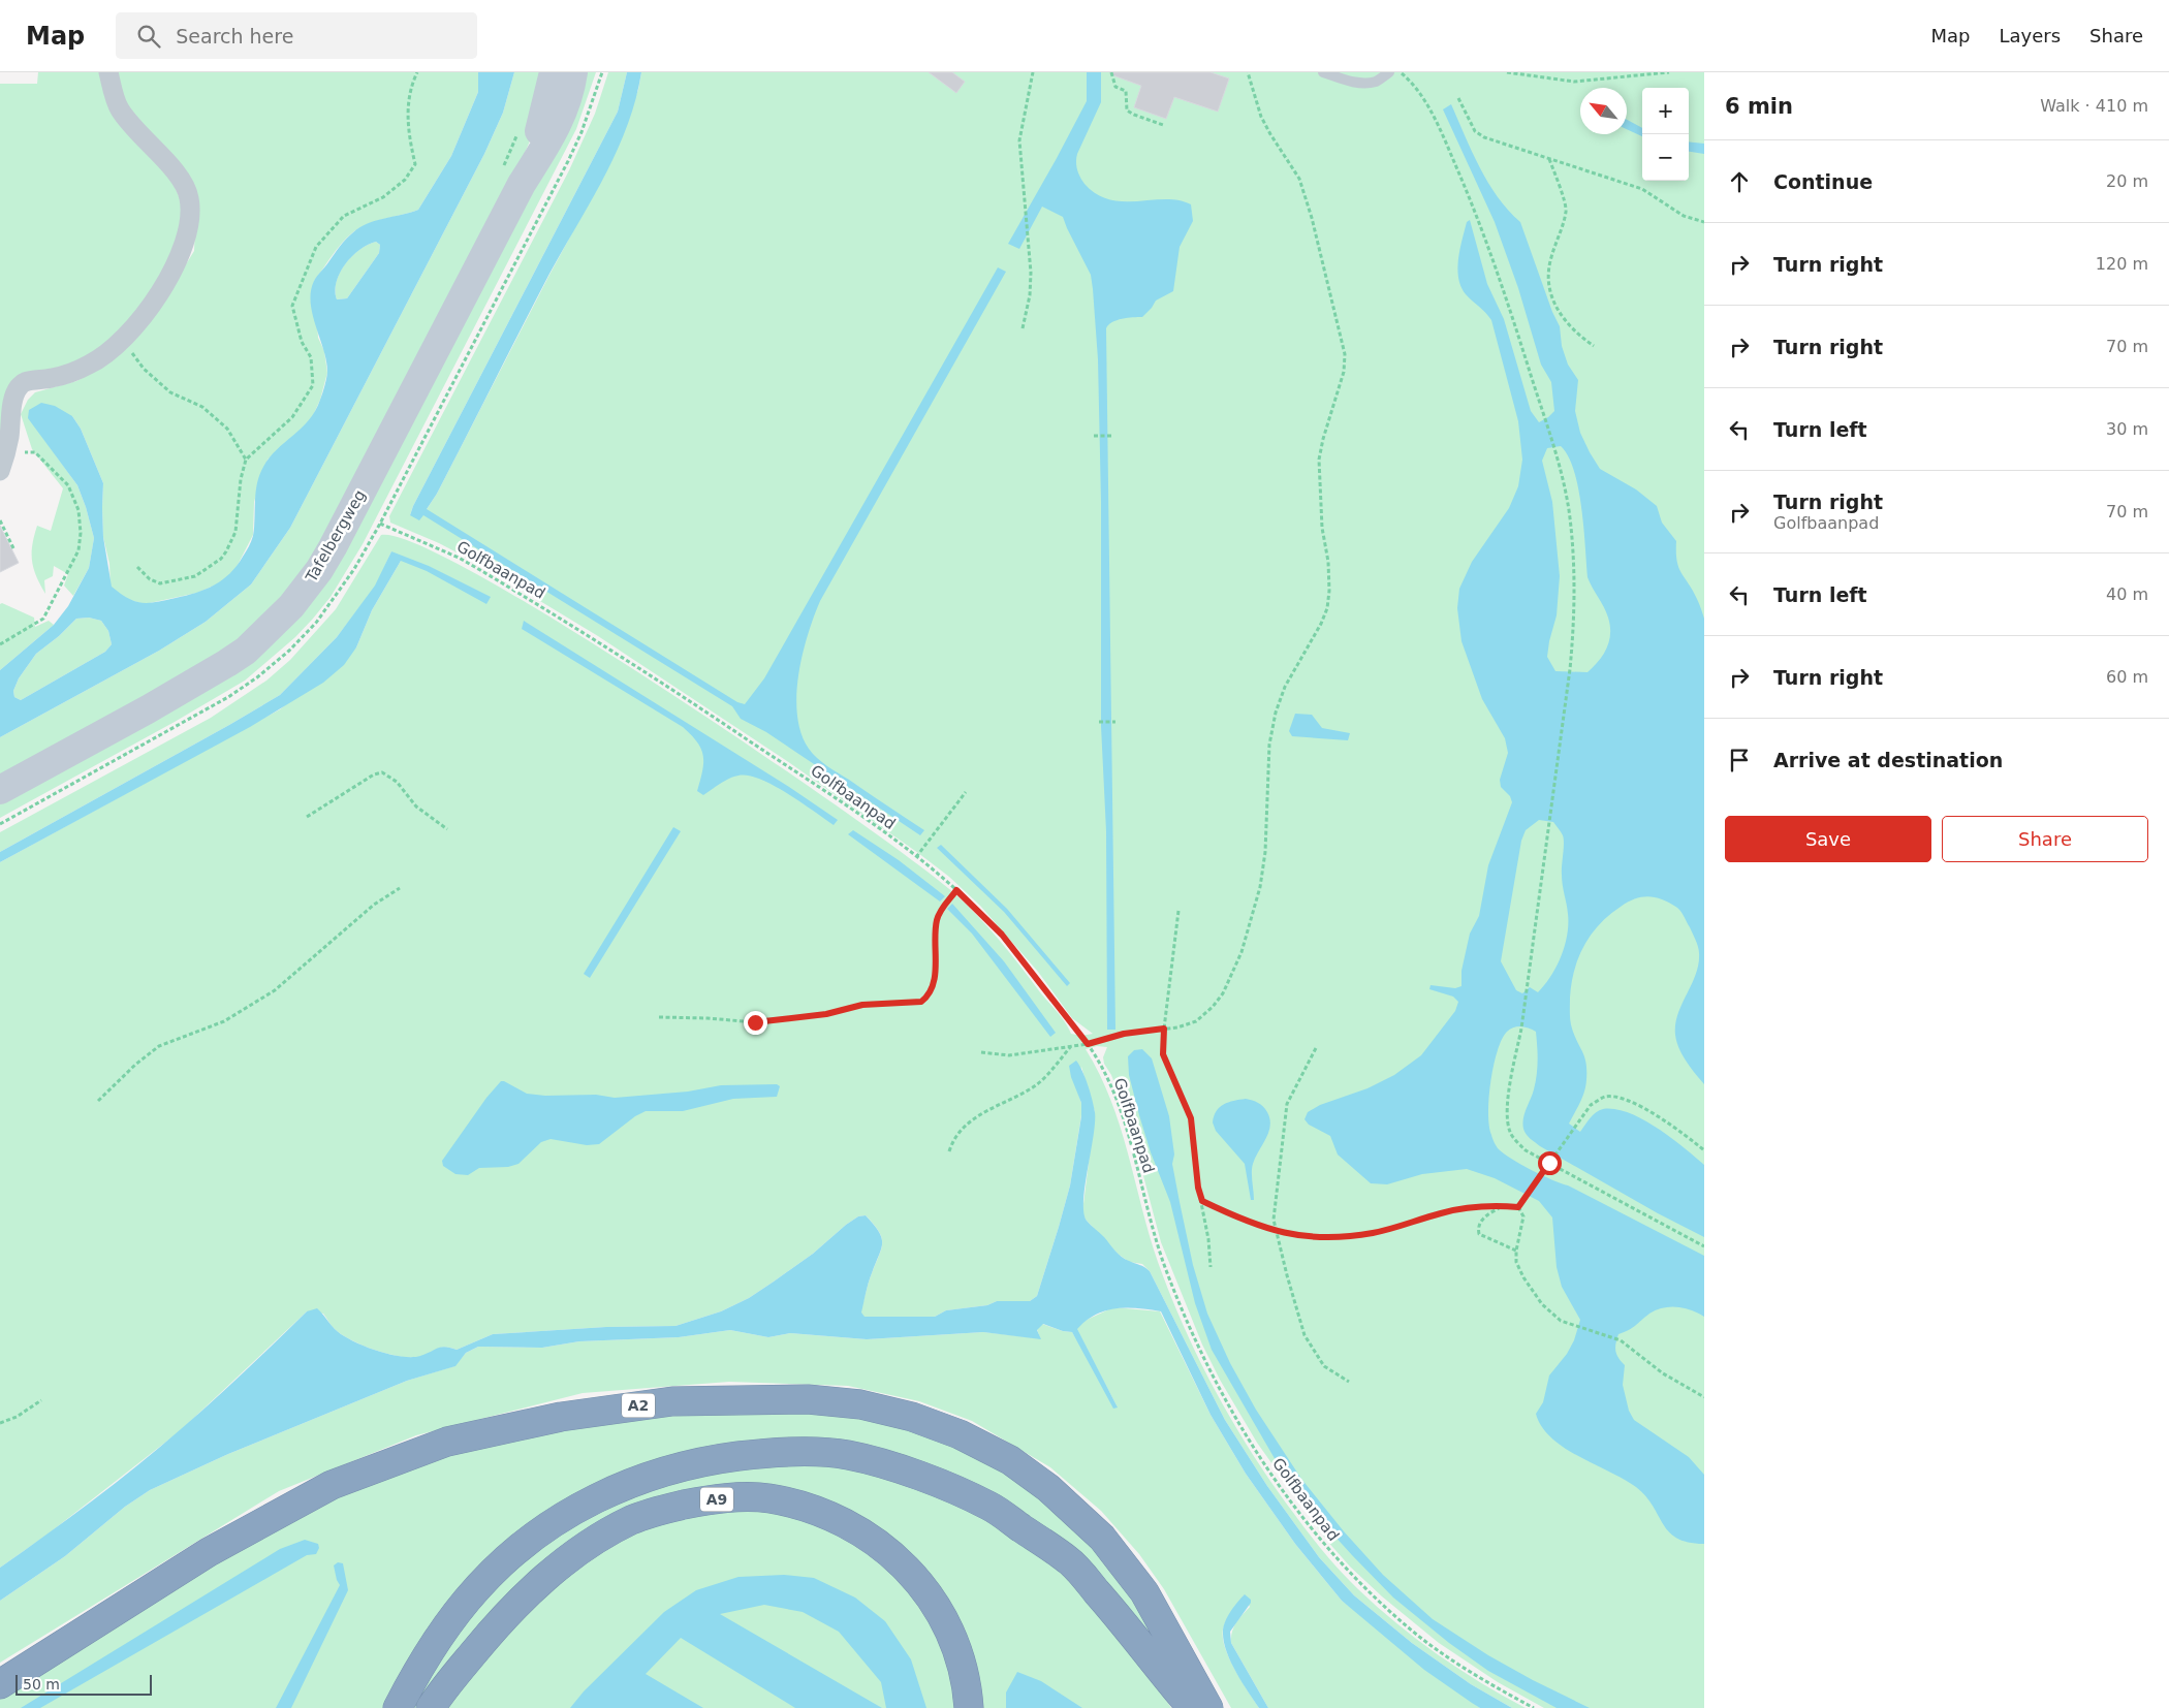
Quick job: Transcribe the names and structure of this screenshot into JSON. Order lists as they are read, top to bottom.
{
  "streets": {
    "highway": ["A2", "A9"],
    "street": ["Tafelbergweg"],
    "path": ["Golfbaanpad"]
  },
  "scale_bar": "50 m",
  "north": "top left",
  "page": {
    "header": "Map",
    "search": "Search here",
    "nav": ["Map", "Layers", "Share"],
    "heading": ["6 min", "Walk · 410 m"],
    "map_buttons": ["+", "−"],
    "list": [
      ["Continue", "20 m"],
      ["Turn right", "120 m"],
      ["Turn right", "70 m"],
      ["Turn left", "30 m"],
      ["Turn right", "Golfbaanpad", "70 m"],
      ["Turn left", "40 m"],
      ["Turn right", "60 m"],
      "Arrive at destination"
    ],
    "buttons": ["Save", "Share"],
    "scale": "50 m"
  }
}
